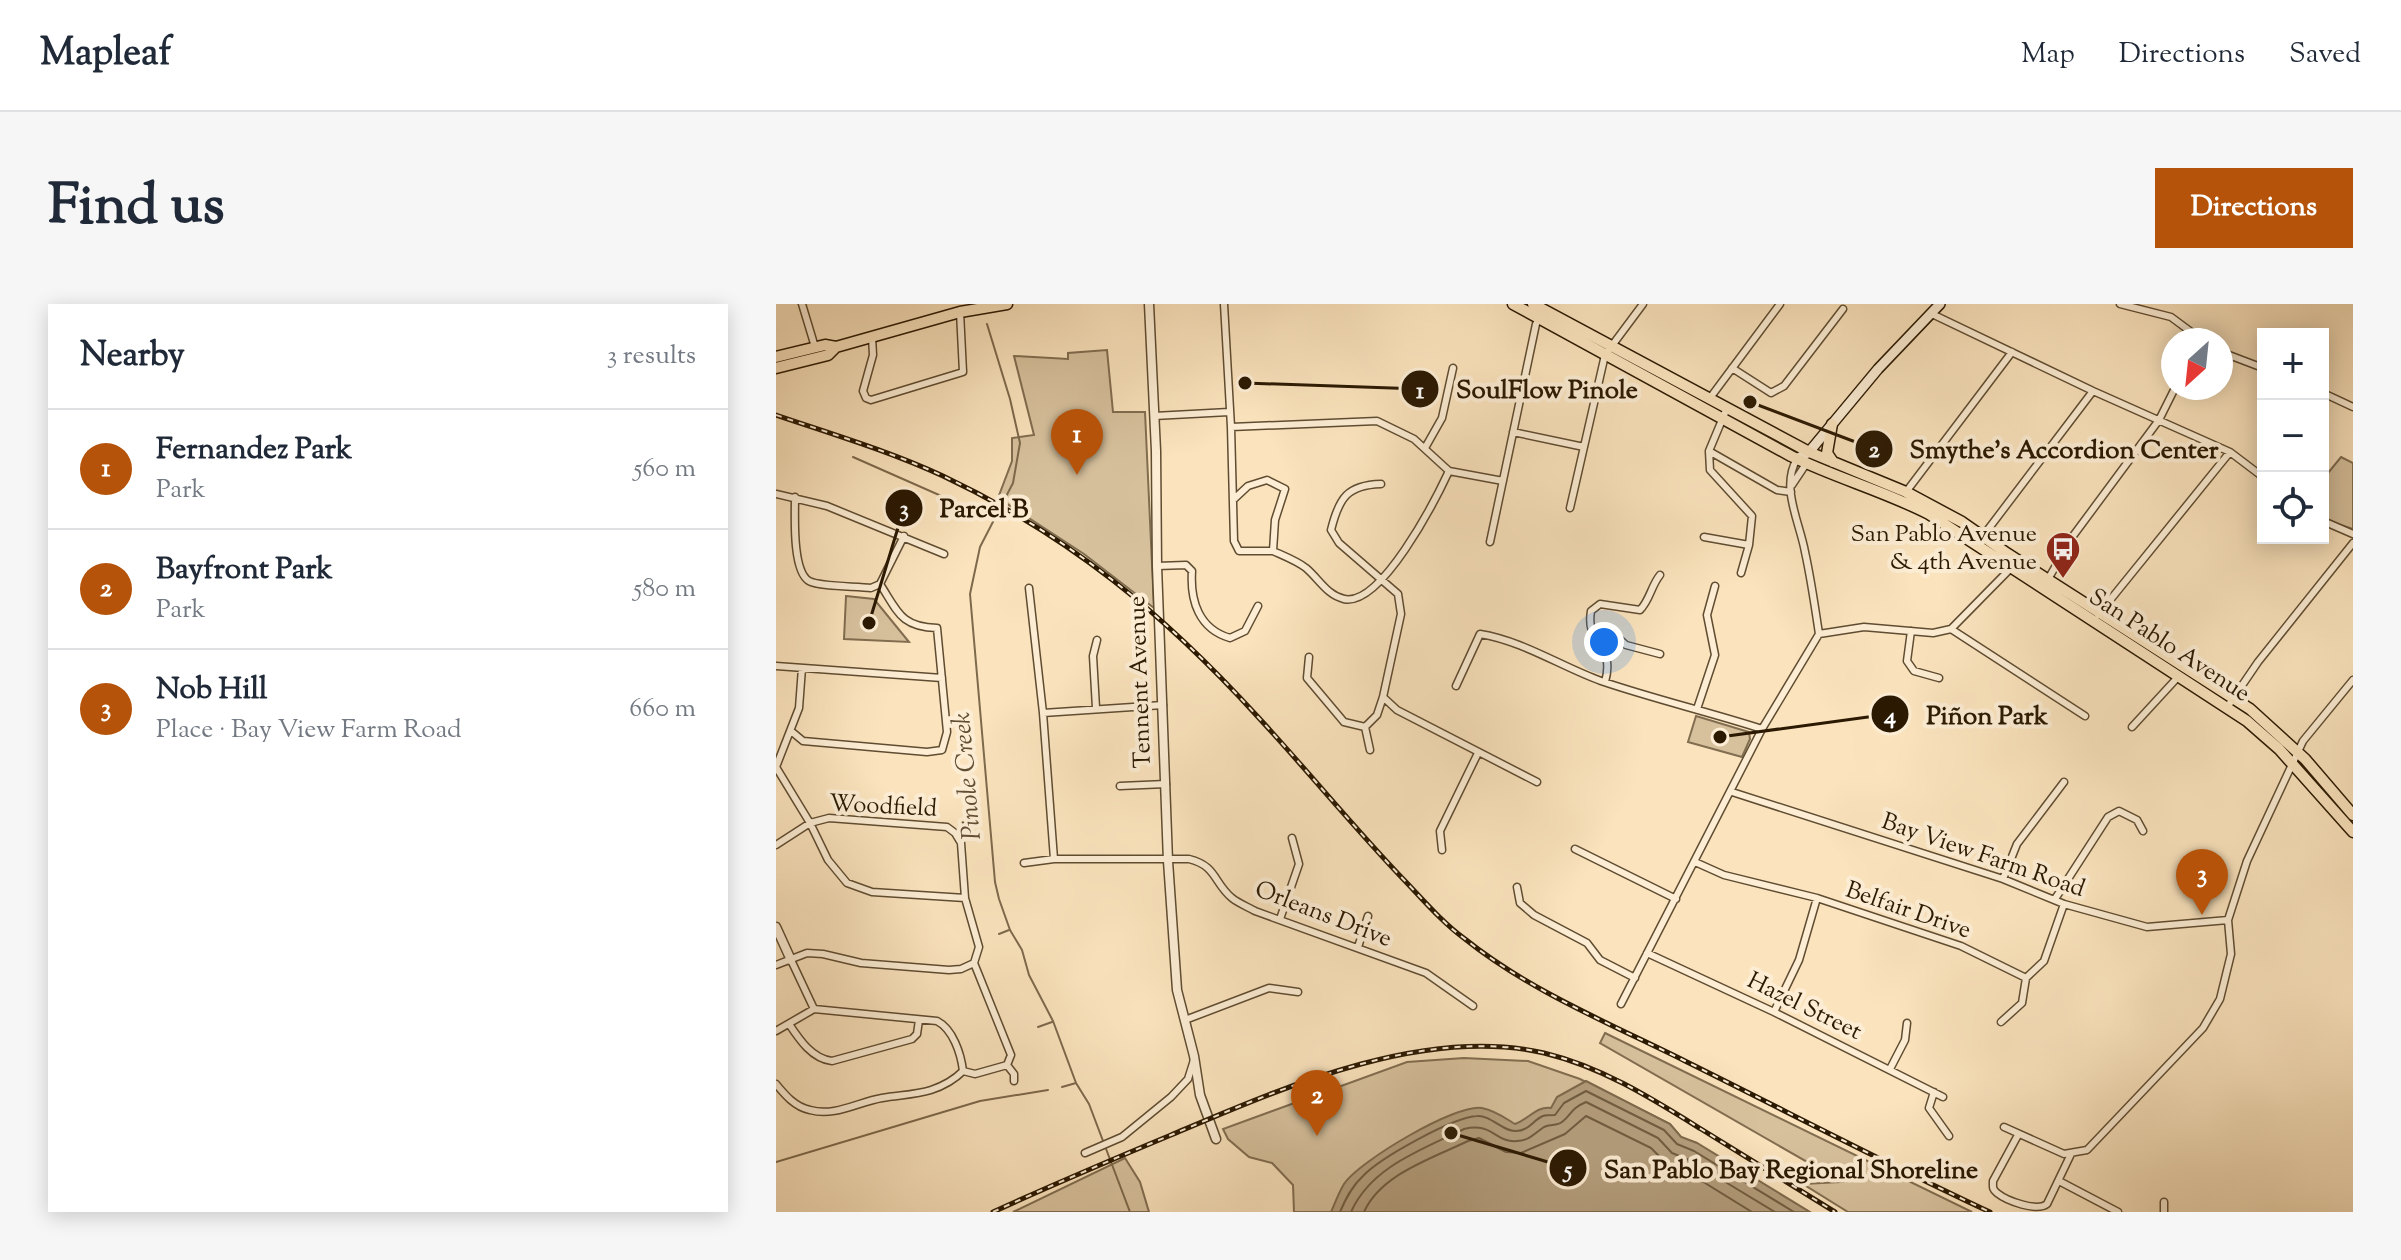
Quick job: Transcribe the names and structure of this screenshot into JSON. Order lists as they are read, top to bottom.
{
  "streets": {
    "main road": ["San Pablo Avenue"],
    "street": [
      "Tennent Avenue",
      "Woodfield",
      "Bay View Farm Road",
      "Belfair Drive",
      "Orleans Drive",
      "Hazel Street"
    ]
  },
  "crossings": [
    ["Tennent Avenue", "Orleans Drive"]
  ],
  "water": ["Pinole Creek"],
  "places": {
    "other": [
      "SoulFlow Pinole",
      "Smythe's Accordion Center",
      "Parcel B",
      "Piñon Park",
      "San Pablo Bay Regional Shoreline"
    ],
    "bus stop": ["San Pablo Avenue & 4th Avenue"]
  },
  "north": "bottom left",
  "page": {
    "header": "Mapleaf",
    "nav": ["Map", "Directions", "Saved"],
    "title": "Find us",
    "buttons": "Directions",
    "heading": ["Nearby", "3 results"],
    "map_buttons": ["+", "−"],
    "list": [
      {
        "mark": "1",
        "name": "Fernandez Park",
        "note": "Park",
        "value": "560 m"
      },
      {
        "mark": "2",
        "name": "Bayfront Park",
        "note": "Park",
        "value": "580 m"
      },
      {
        "mark": "3",
        "name": "Nob Hill",
        "note": "Place · Bay View Farm Road",
        "value": "660 m"
      }
    ],
    "pins": ["1", "3", "2"]
  }
}
